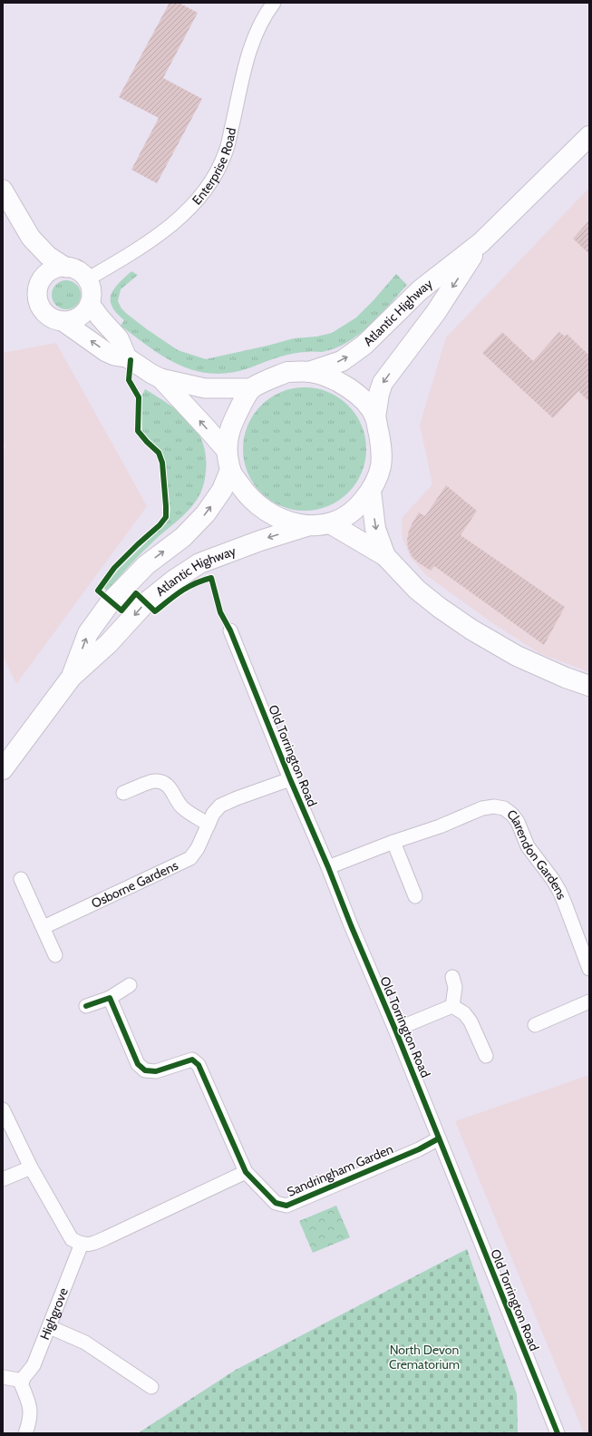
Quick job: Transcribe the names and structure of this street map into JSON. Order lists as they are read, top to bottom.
{
  "streets": {
    "main road": ["Atlantic Highway"],
    "street": [
      "Enterprise Road",
      "Old Torrington Road",
      "Clarendon Gardens",
      "Osborne Gardens",
      "Sandringham Garden",
      "Highgrove"
    ]
  },
  "crossings": [
    ["Old Torrington Road", "Clarendon Gardens"],
    ["Old Torrington Road", "Osborne Gardens"],
    ["Old Torrington Road", "Sandringham Garden"]
  ],
  "parks": ["North Devon Crematorium"]
}
